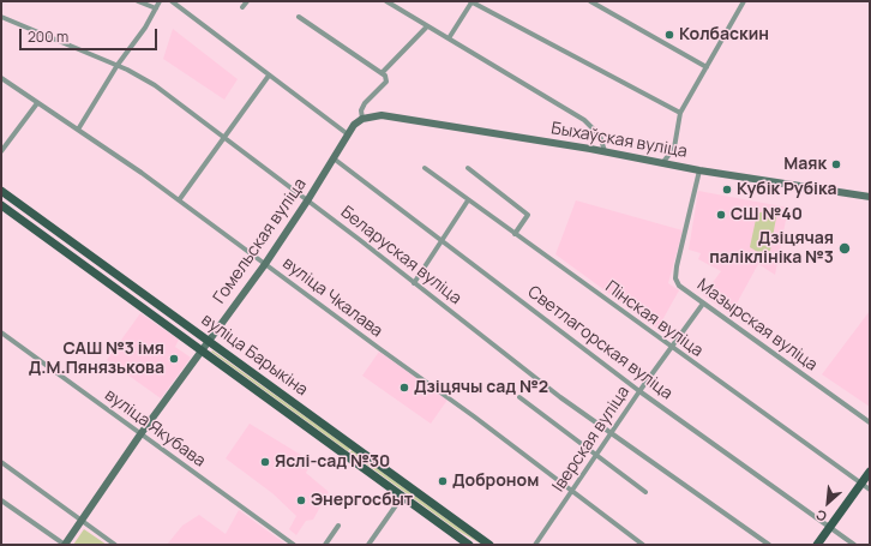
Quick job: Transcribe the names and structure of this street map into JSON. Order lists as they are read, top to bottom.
{
  "streets": {
    "main road": ["Быхаўская вуліца", "Гомельская вуліца", "вуліца Барыкіна"],
    "street": [
      "Беларуская вуліца",
      "вуліца Чкалава",
      "Пінская вуліца",
      "Мазырская вуліца",
      "Светлагорская вуліца",
      "вуліца Якубава",
      "Іверская вуліца"
    ]
  },
  "crossings": [
    ["Быхаўская вуліца", "Гомельская вуліца"],
    ["Быхаўская вуліца", "Мазырская вуліца"],
    ["Гомельская вуліца", "Беларуская вуліца"],
    ["Гомельская вуліца", "вуліца Чкалава"],
    ["Гомельская вуліца", "Светлагорская вуліца"],
    ["Гомельская вуліца", "вуліца Барыкіна"],
    ["Гомельская вуліца", "вуліца Якубава"],
    ["Беларуская вуліца", "Іверская вуліца"],
    ["вуліца Чкалава", "Іверская вуліца"],
    ["Пінская вуліца", "Іверская вуліца"],
    ["Мазырская вуліца", "Іверская вуліца"],
    ["Светлагорская вуліца", "Іверская вуліца"]
  ],
  "places": [
    "Колбаскин",
    "Маяк",
    "Кубік Рубіка",
    "СШ №40",
    "Дзіцячая паліклініка №3",
    "САШ №3 імя Д.М.Пянязькова",
    "Дзіцячы сад №2",
    "Яслі-сад №30",
    "Доброном",
    "Энергосбыт"
  ],
  "scale_bar": "200 m",
  "north": "bottom left"
}
